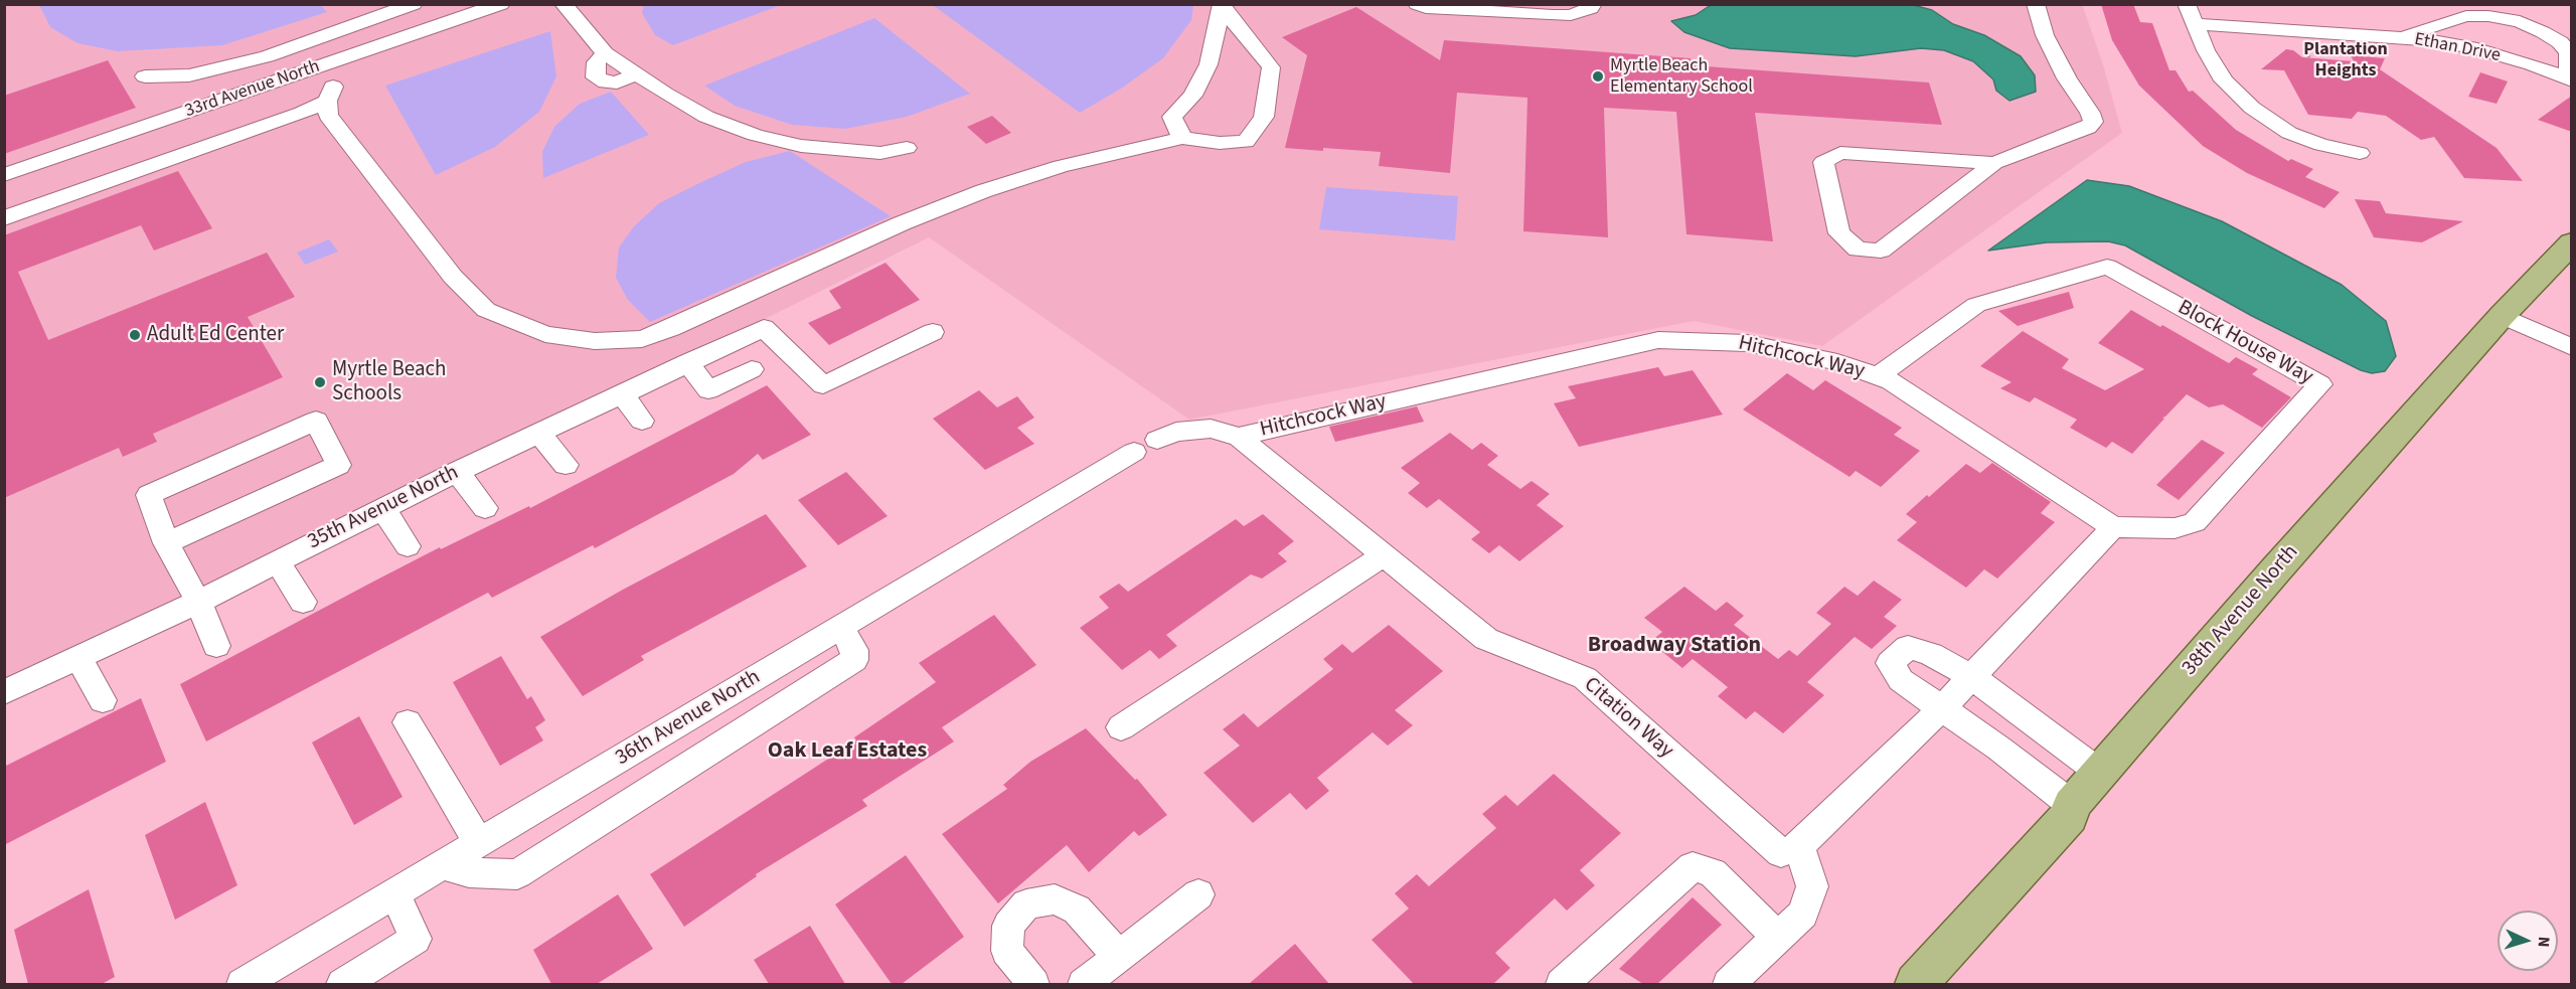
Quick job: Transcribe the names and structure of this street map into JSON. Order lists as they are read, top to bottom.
{
  "streets": {
    "main road": ["38th Avenue North"],
    "street": [
      "Ethan Drive",
      "33rd Avenue North",
      "Block House Way",
      "Hitchcock Way",
      "35th Avenue North",
      "36th Avenue North",
      "Citation Way"
    ]
  },
  "crossings": [
    ["Block House Way", "Hitchcock Way"],
    ["Hitchcock Way", "Citation Way"],
    ["36th Avenue North", "Citation Way"]
  ],
  "districts": ["Plantation Heights", "Broadway Station", "Oak Leaf Estates"],
  "places": ["Myrtle Beach Elementary School", "Adult Ed Center", "Myrtle Beach Schools"],
  "north": "right"
}
